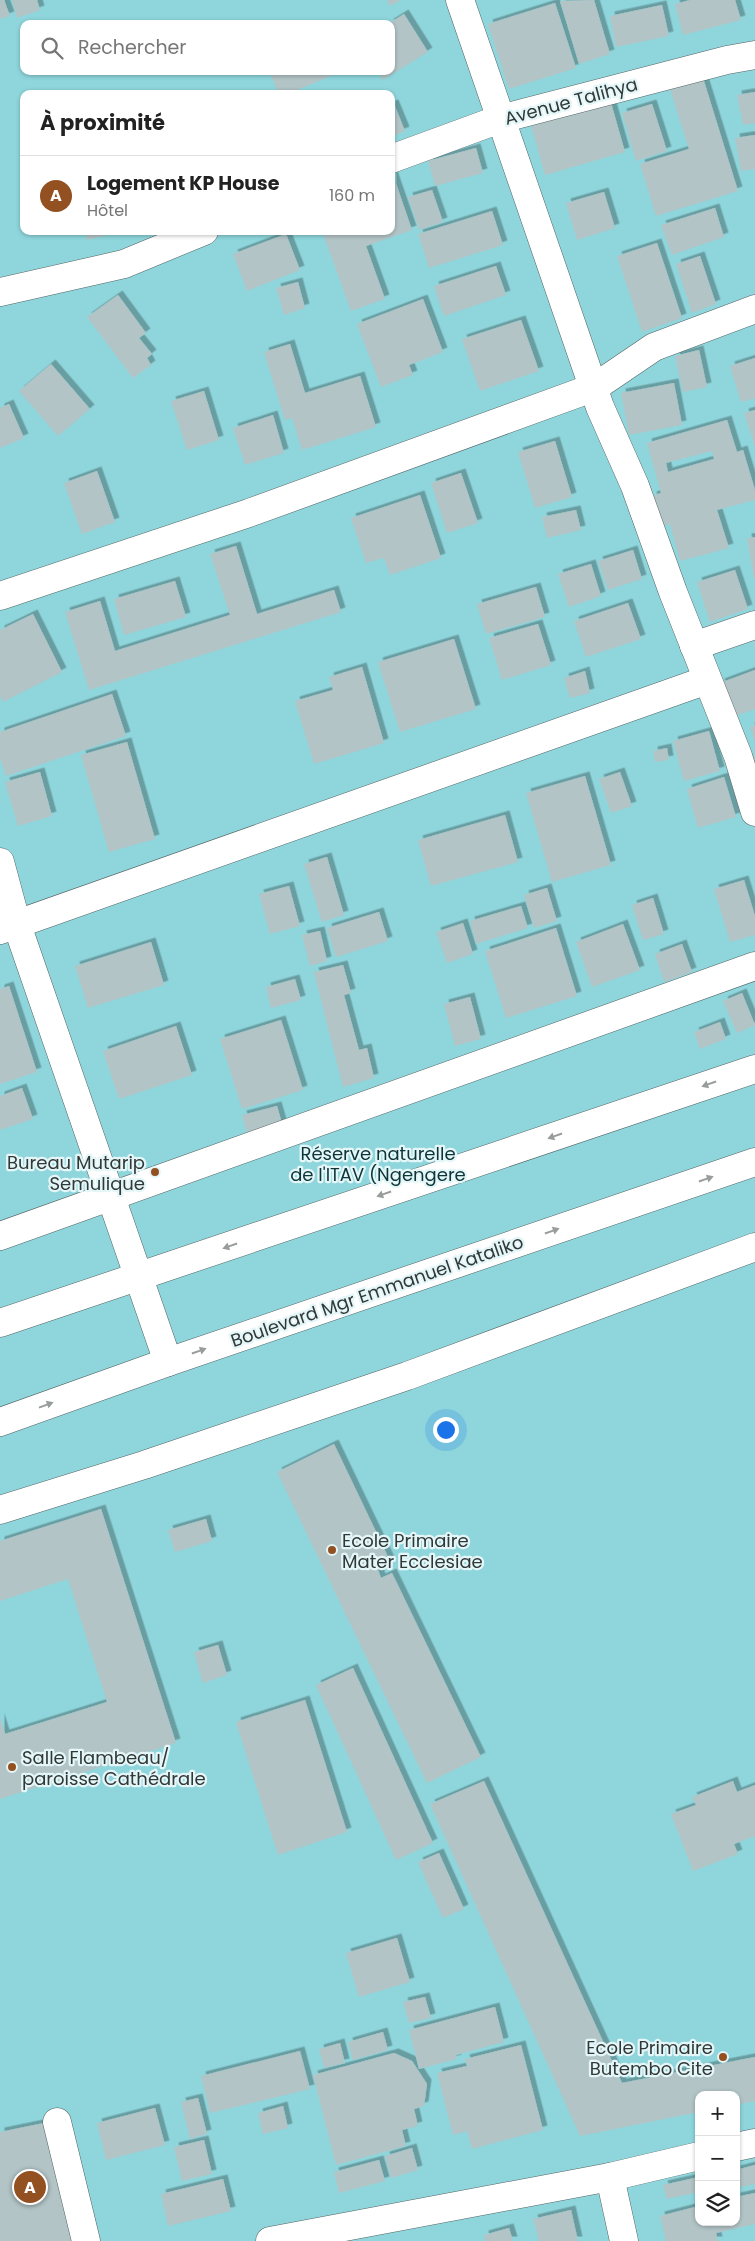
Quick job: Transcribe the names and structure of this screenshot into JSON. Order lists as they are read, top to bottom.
{
  "streets": {
    "street": ["Avenue Talihya", "Boulevard Mgr Emmanuel Kataliko"]
  },
  "parks": ["Réserve naturelle de l'ITAV (Ngengere"],
  "places": [
    "Bureau Mutarip Semulique",
    "Ecole Primaire Mater Ecclesiae",
    "Salle Flambeau/ paroisse Cathédrale",
    "Ecole Primaire Butembo Cite"
  ],
  "page": {
    "search": "Rechercher",
    "heading": "À proximité",
    "list": [
      {
        "mark": "A",
        "name": "Logement KP House",
        "note": "Hôtel",
        "value": "160 m"
      }
    ],
    "map_buttons": ["+", "−"],
    "pins": "A"
  }
}
